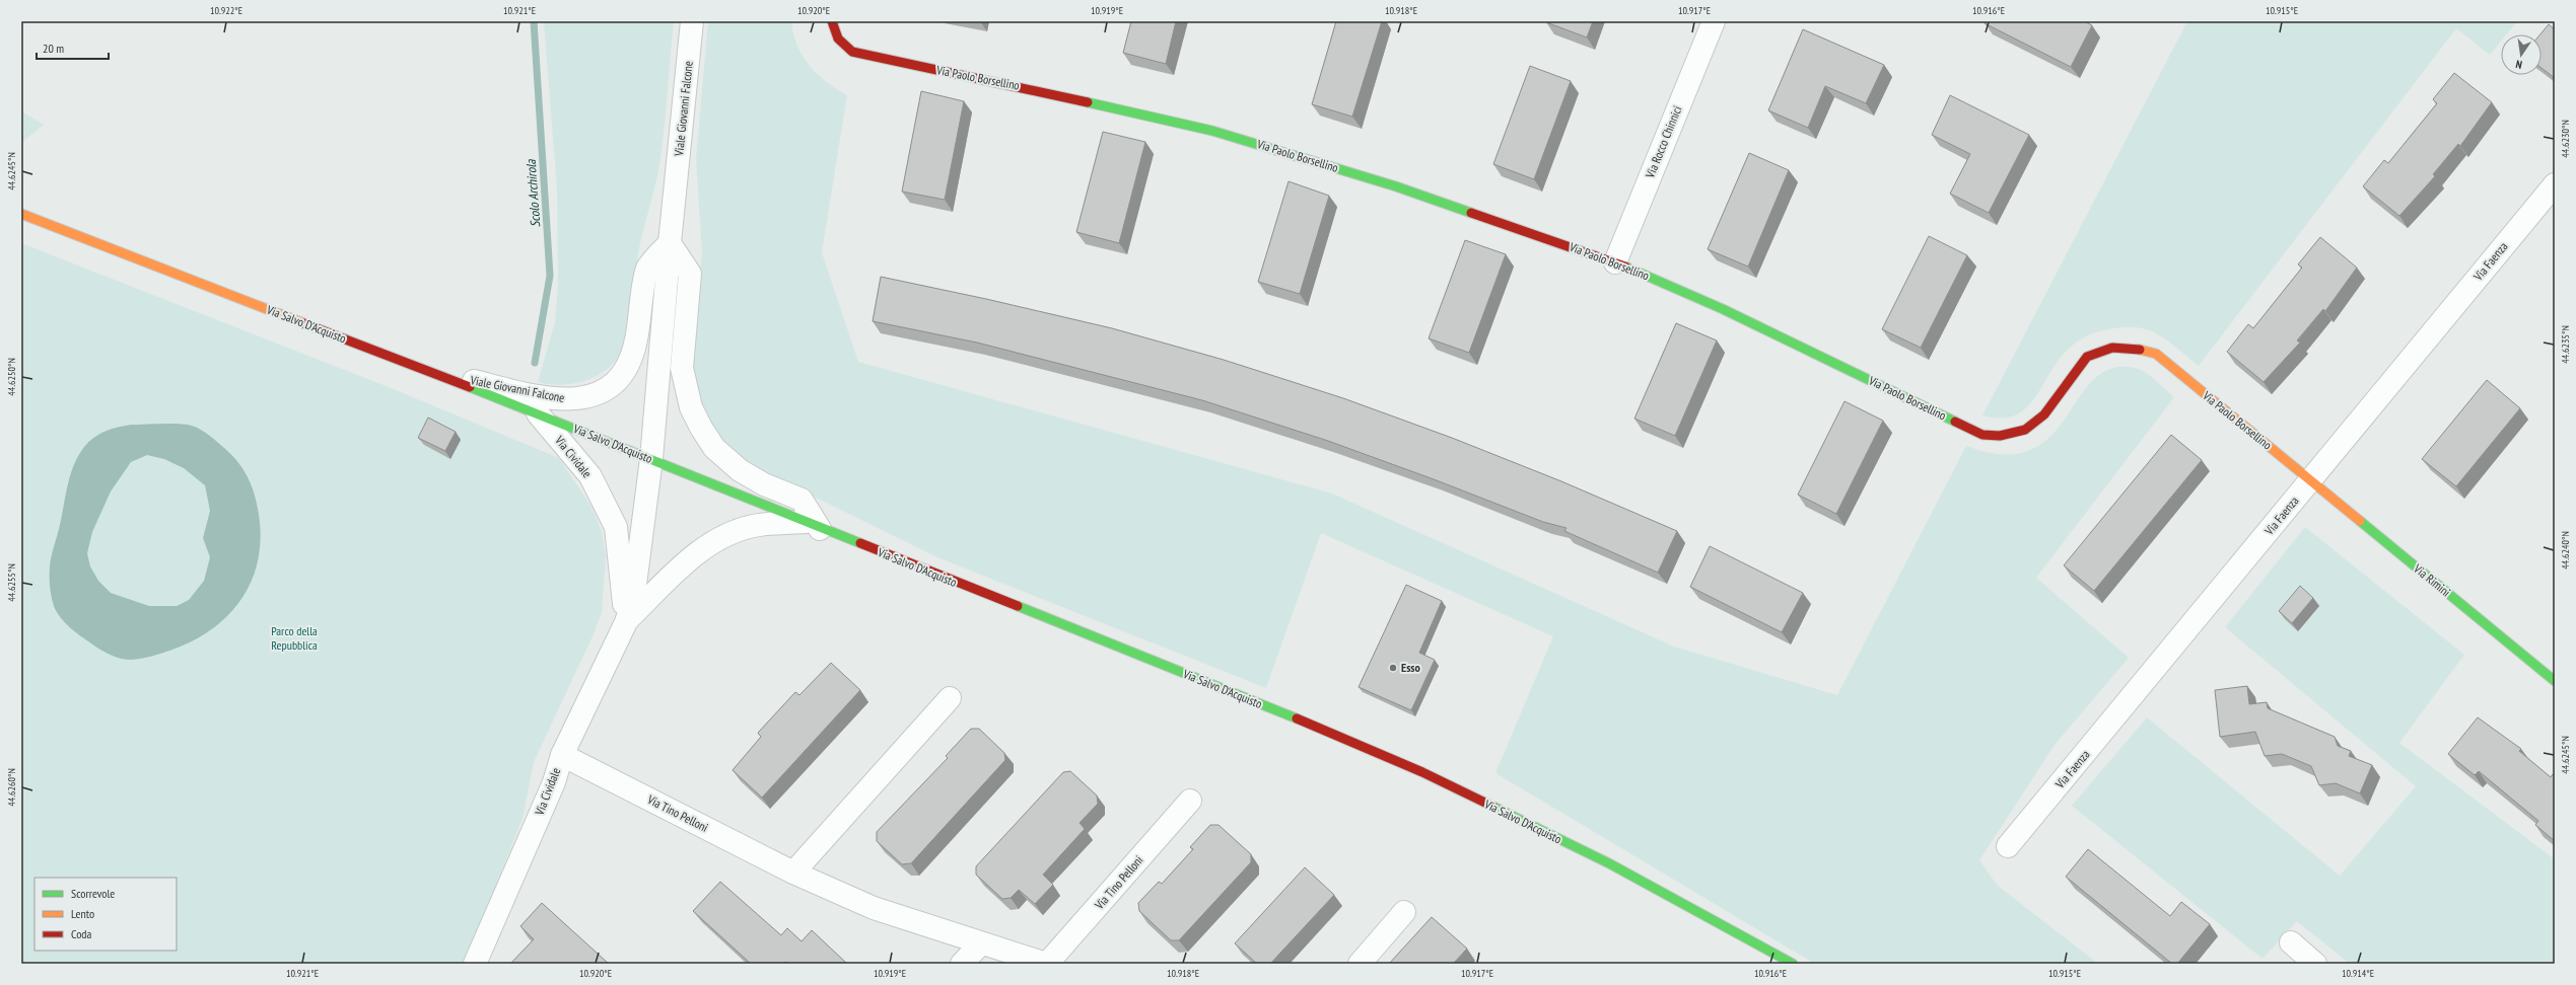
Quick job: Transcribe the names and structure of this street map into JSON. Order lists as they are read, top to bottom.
{
  "streets": {
    "street": [
      "Via Paolo Borsellino",
      "Viale Giovanni Falcone",
      "Via Rocco Chinnici",
      "Via Faenza",
      "Via Salvo D'Acquisto",
      "Via Cividale",
      "Via Rimini",
      "Via Tino Pelloni"
    ]
  },
  "crossings": [
    ["Via Paolo Borsellino", "Via Rocco Chinnici"],
    ["Via Paolo Borsellino", "Via Faenza"],
    ["Via Paolo Borsellino", "Via Rimini"],
    ["Viale Giovanni Falcone", "Via Salvo D'Acquisto"],
    ["Viale Giovanni Falcone", "Via Cividale"],
    ["Via Faenza", "Via Rimini"],
    ["Via Salvo D'Acquisto", "Via Cividale"],
    ["Via Cividale", "Via Tino Pelloni"]
  ],
  "water": ["Scolo Archirola"],
  "parks": ["Parco della Repubblica"],
  "places": ["Esso"],
  "legend": ["Scorrevole", "Lento", "Coda"],
  "scale_bar": "20 m",
  "north": "bottom",
  "coordinates": [
    "10.922°E",
    "10.921°E",
    "10.920°E",
    "10.919°E",
    "10.918°E",
    "10.917°E",
    "10.916°E",
    "10.915°E",
    "44.6230°N",
    "44.6245°N",
    "44.6235°N",
    "44.6250°N",
    "44.6240°N",
    "44.6255°N",
    "44.6260°N",
    "10.914°E"
  ]
}
